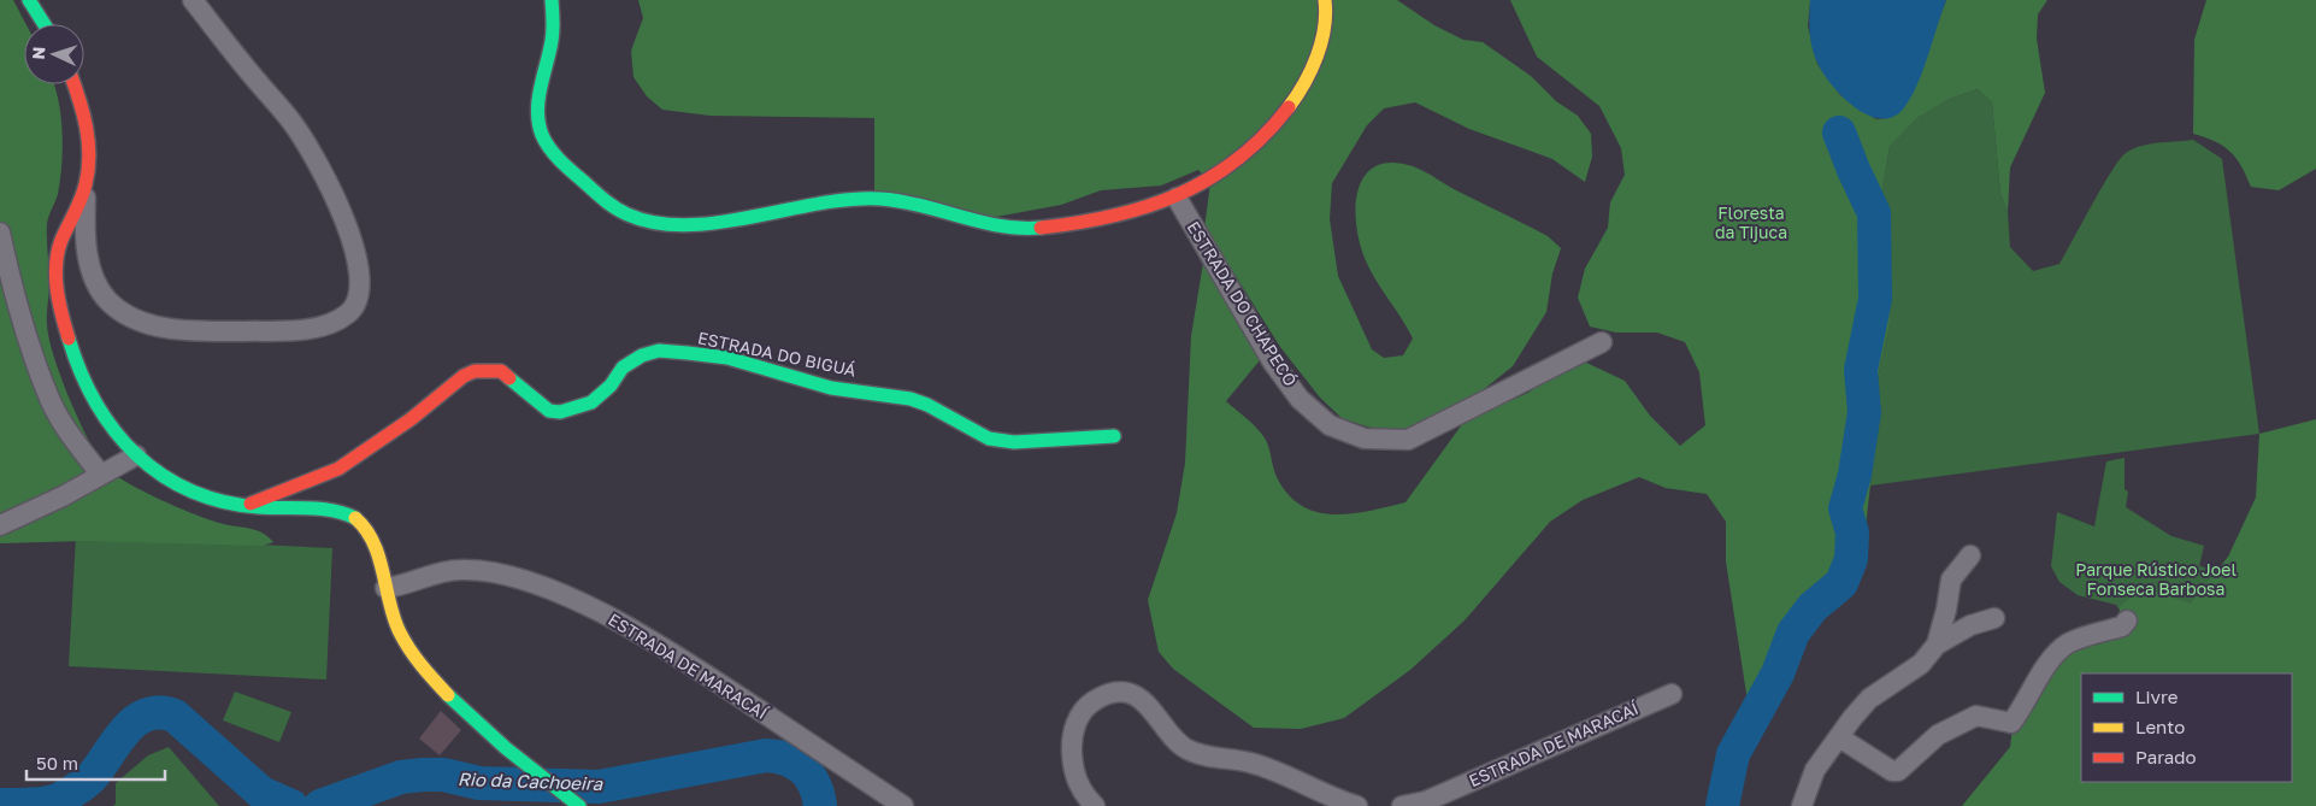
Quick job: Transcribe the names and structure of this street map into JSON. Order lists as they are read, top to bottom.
{
  "streets": {
    "street": ["ESTRADA DO CHAPECÓ", "ESTRADA DO BIGUÁ", "ESTRADA DE MARACAÍ"]
  },
  "water": ["Rio da Cachoeira"],
  "parks": ["Floresta da Tijuca", "Parque Rústico Joel Fonseca Barbosa"],
  "legend": ["Livre", "Lento", "Parado"],
  "scale_bar": "50 m",
  "north": "left"
}
